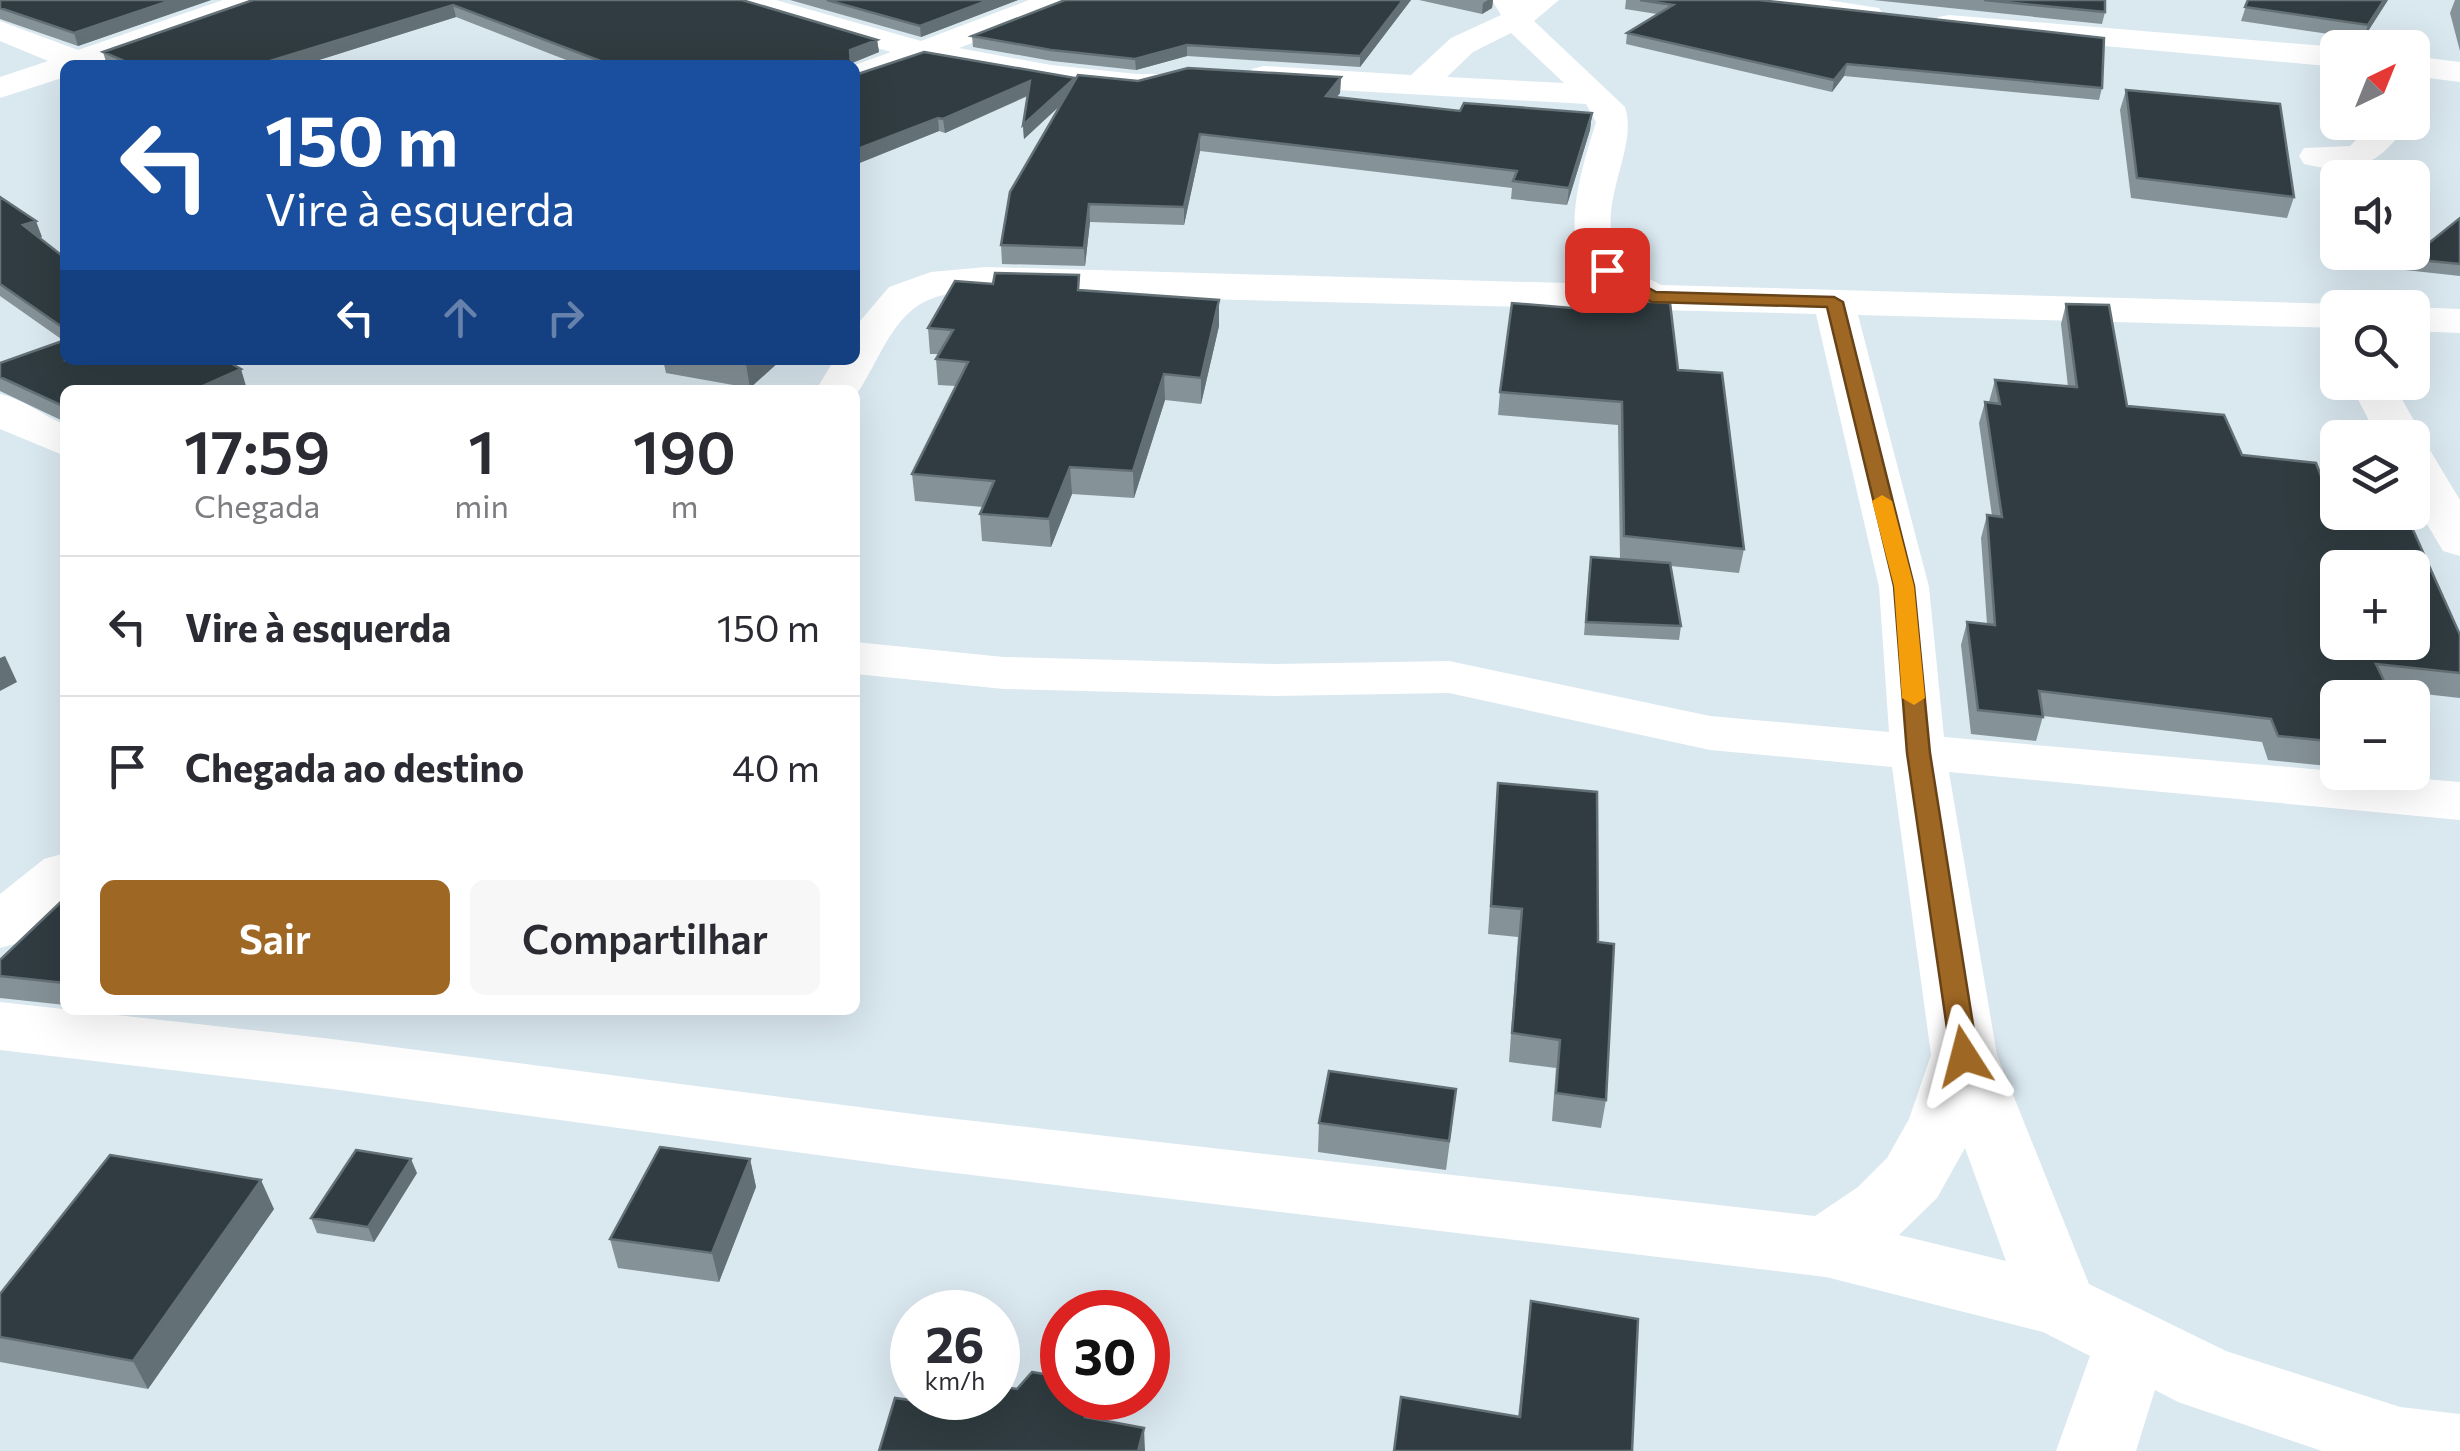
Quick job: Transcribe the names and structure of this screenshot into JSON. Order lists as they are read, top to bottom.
{
  "north": "top right",
  "page": {
    "map_buttons": ["+", "−"],
    "turn": ["150 m", "Vire à esquerda"],
    "eta": [
      "17:59",
      "Chegada",
      "1",
      "min",
      "190",
      "m"
    ],
    "list": [
      {
        "name": "Vire à esquerda",
        "value": "150 m"
      },
      {
        "name": "Chegada ao destino",
        "value": "40 m"
      }
    ],
    "buttons": ["Sair", "Compartilhar"],
    "speed": "26 km/h",
    "limit": "30"
  }
}
